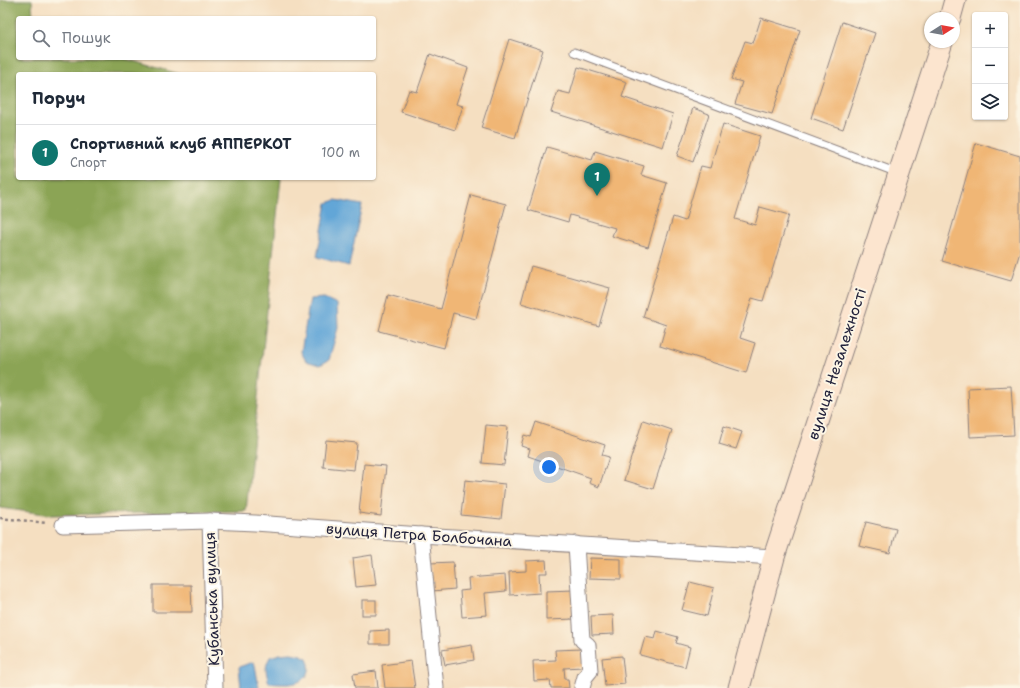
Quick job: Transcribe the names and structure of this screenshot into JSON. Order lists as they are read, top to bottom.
{
  "streets": {
    "main road": ["вулиця Незалежності"],
    "street": ["вулиця Петра Болбочана", "Кубанська вулиця"]
  },
  "crossings": [
    ["вулиця Незалежності", "вулиця Петра Болбочана"],
    ["вулиця Петра Болбочана", "Кубанська вулиця"]
  ],
  "north": "right",
  "page": {
    "map_buttons": ["+", "−"],
    "search": "Пошук",
    "heading": "Поруч",
    "list": [
      {
        "mark": "1",
        "name": "Спортивний клуб АППЕРКОТ",
        "note": "Спорт",
        "value": "100 m"
      }
    ],
    "pins": "1"
  }
}
